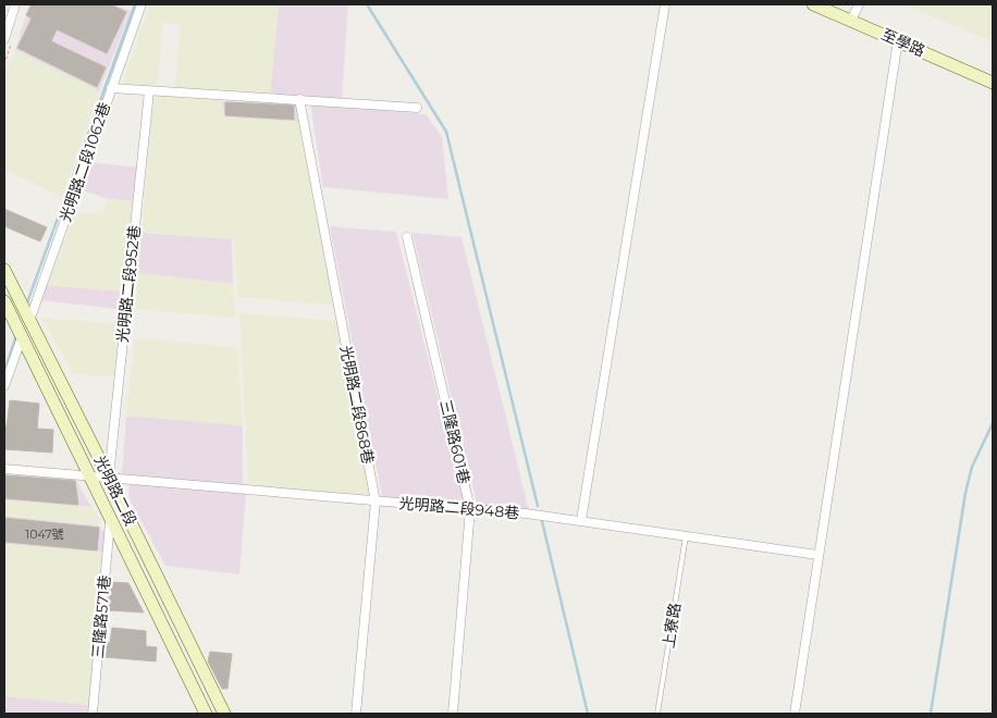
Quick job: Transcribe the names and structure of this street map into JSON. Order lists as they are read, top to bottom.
{
  "streets": {
    "street": [
      "至學路",
      "光明路二段1062巷",
      "光明路二段952巷",
      "光明路二段868巷",
      "三隆路601巷",
      "光明路二段",
      "光明路二段948巷",
      "三隆路571巷"
    ],
    "lane": ["上寮路"]
  },
  "crossings": [
    ["光明路二段1062巷", "光明路二段"],
    ["光明路二段952巷", "光明路二段"],
    ["光明路二段952巷", "光明路二段948巷"],
    ["光明路二段868巷", "光明路二段948巷"],
    ["三隆路601巷", "光明路二段948巷"],
    ["光明路二段", "光明路二段948巷"],
    ["光明路二段", "三隆路571巷"],
    ["光明路二段948巷", "上寮路"]
  ],
  "house_numbers": ["1047號"]
}
